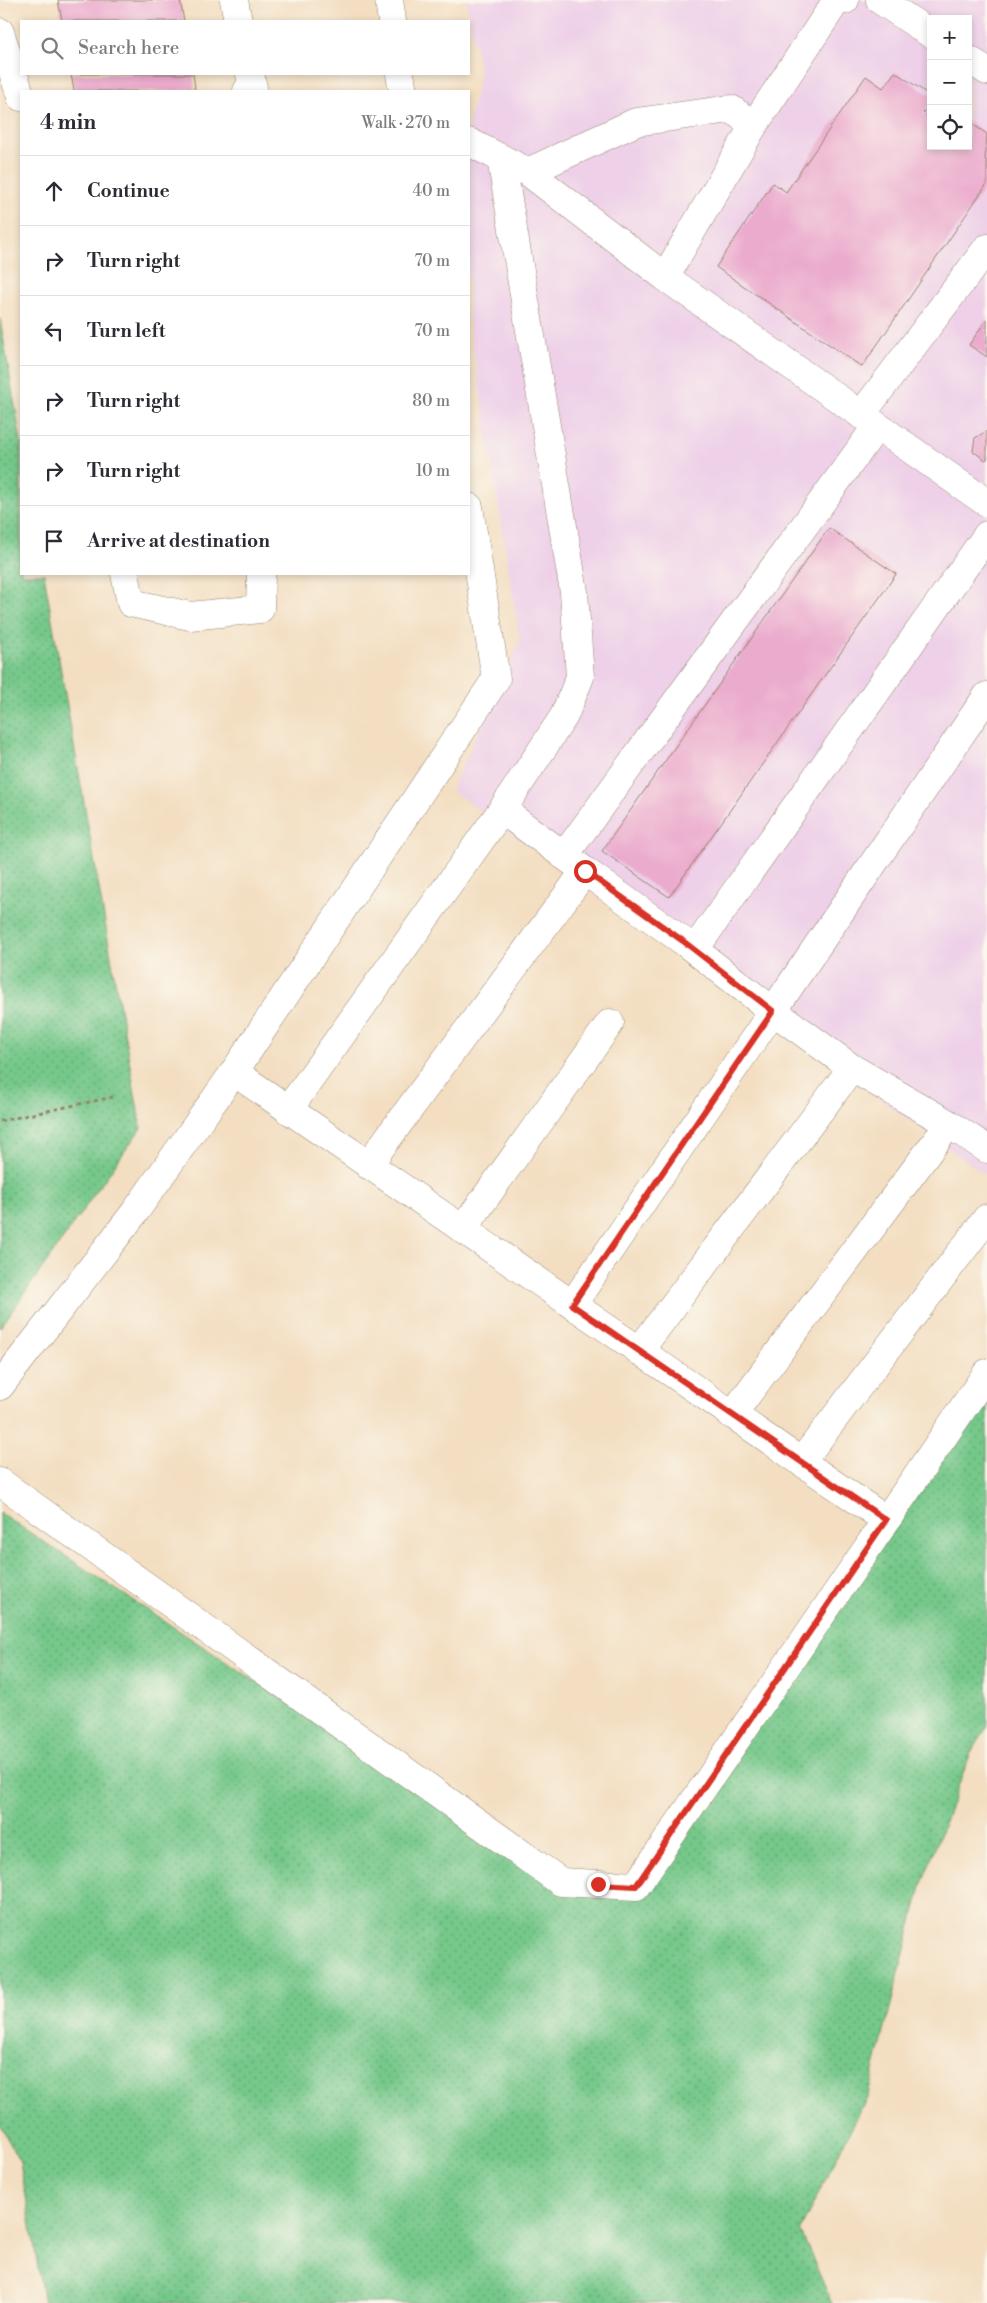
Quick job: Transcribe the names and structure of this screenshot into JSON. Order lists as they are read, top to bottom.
{
  "page": {
    "map_buttons": ["+", "−"],
    "search": "Search here",
    "heading": ["4 min", "Walk · 270 m"],
    "list": [
      ["Continue", "40 m"],
      ["Turn right", "70 m"],
      ["Turn left", "70 m"],
      ["Turn right", "80 m"],
      ["Turn right", "10 m"],
      "Arrive at destination"
    ]
  }
}
